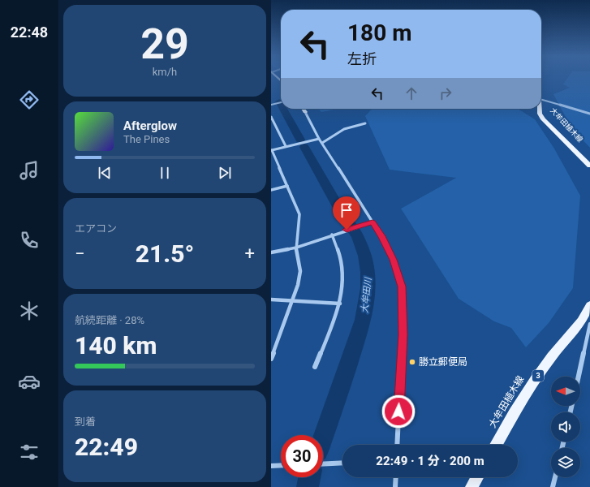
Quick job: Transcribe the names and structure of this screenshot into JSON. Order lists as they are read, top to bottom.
{
  "streets": {
    "main road": ["大牟田植木線", "3"]
  },
  "water": ["大牟田川"],
  "places": ["勝立郵便局"],
  "north": "left",
  "page": {
    "tabs": "22:48",
    "tile": [
      ["29", "km/h"],
      "エアコン",
      ["航続距離 · 28%", "140 km"],
      ["到着", "22:49"]
    ],
    "turn": ["180 m", "左折"],
    "song": ["Afterglow", "The Pines"],
    "heat": ["−", "21.5°", "+"],
    "limit": "30",
    "trip": "22:49 · 1 分 · 200 m"
  }
}
